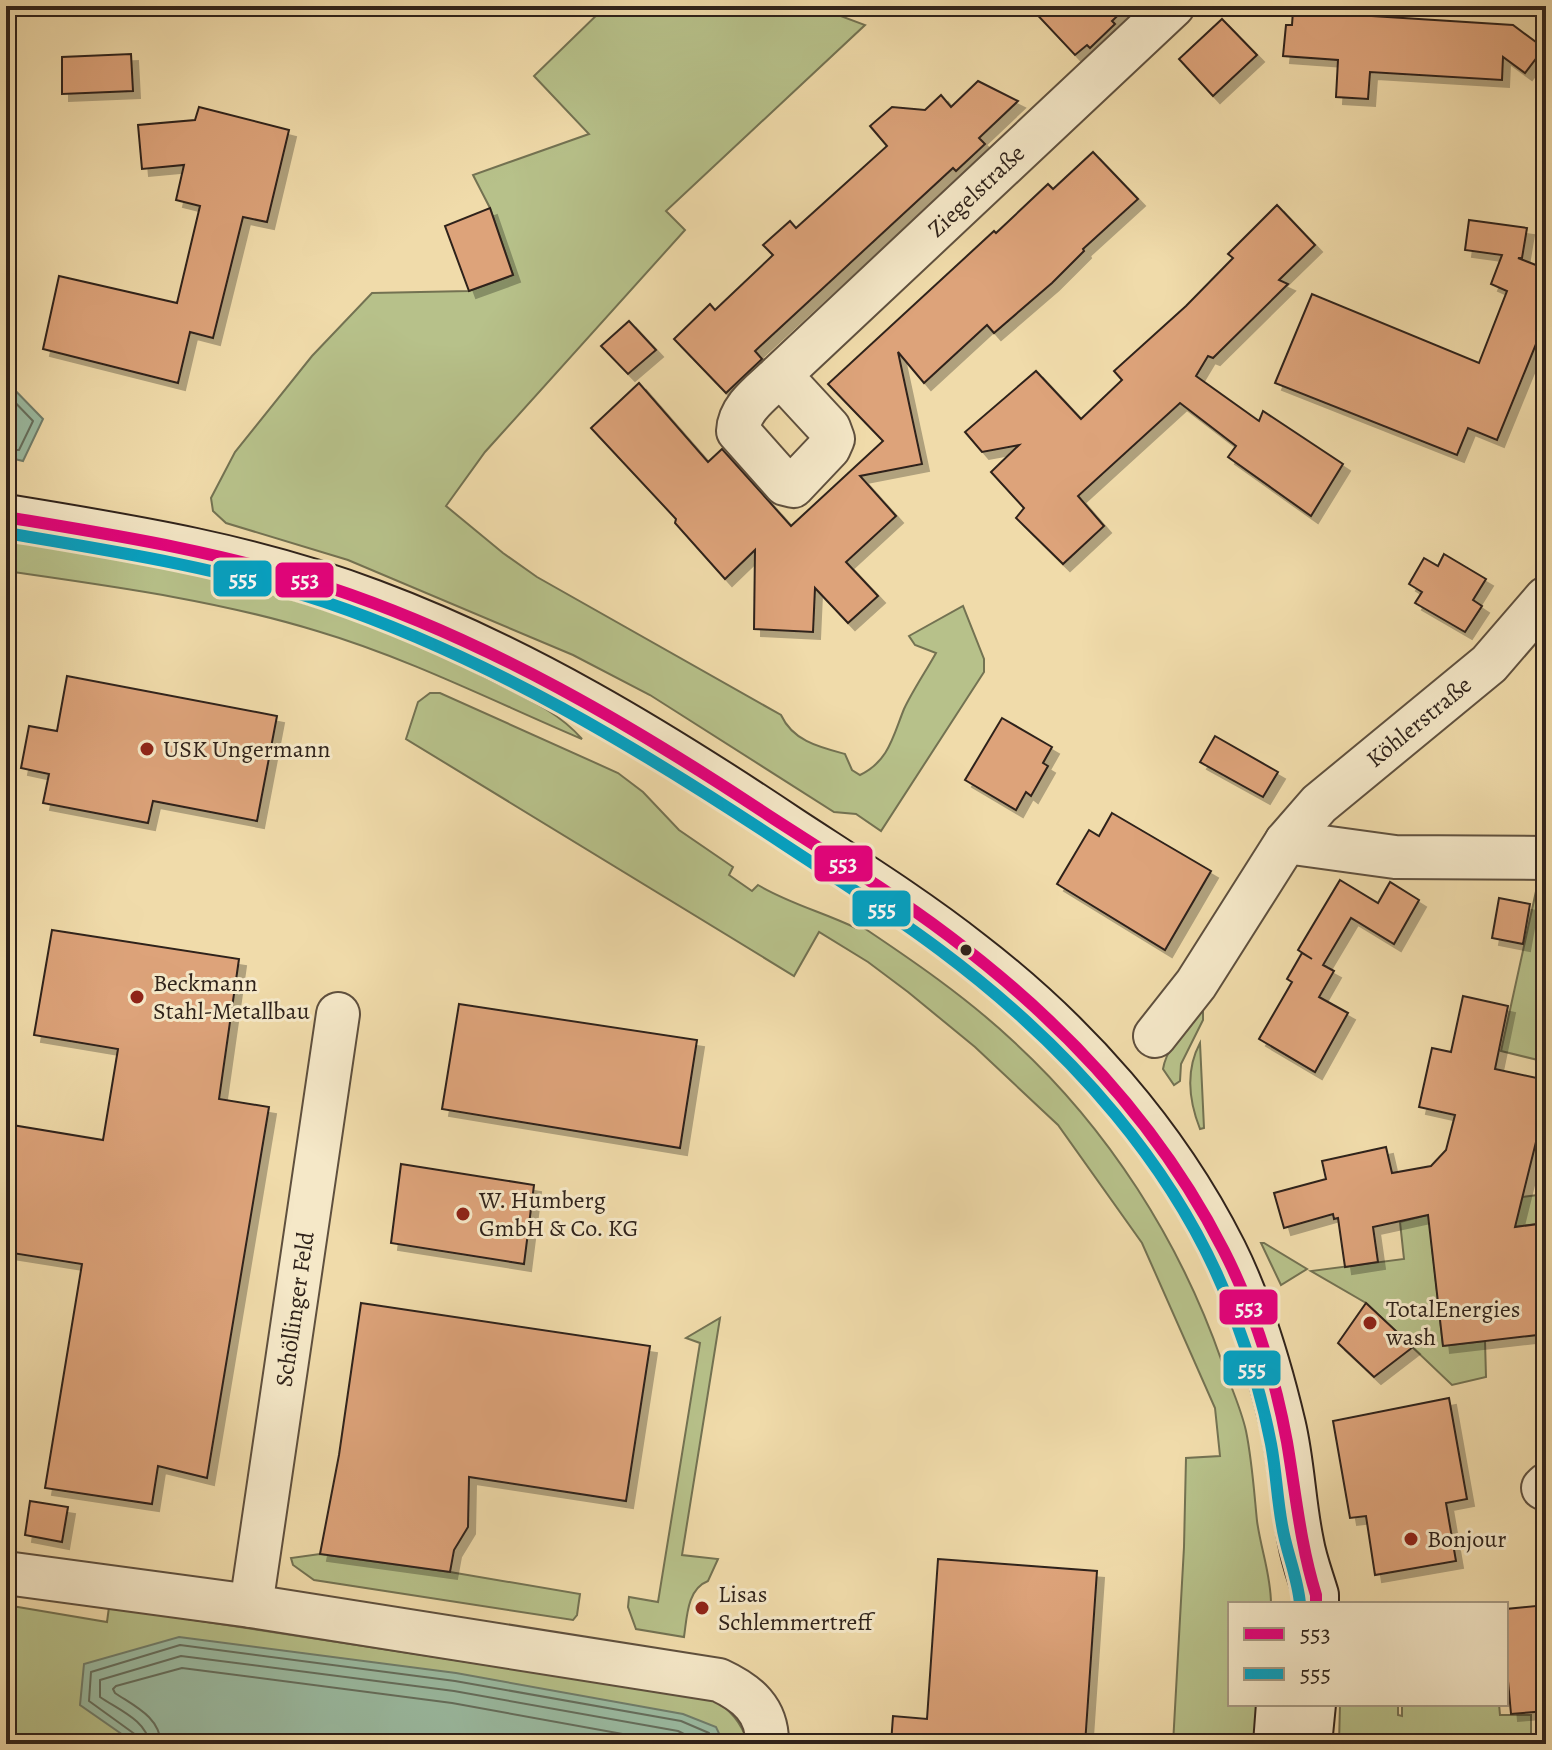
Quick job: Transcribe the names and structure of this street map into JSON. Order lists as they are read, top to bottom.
{
  "streets": {
    "street": ["Ziegelstraße", "Köhlerstraße", "Schöllinger Feld"]
  },
  "places": [
    "USK Ungermann",
    "Beckmann Stahl-Metallbau",
    "W. Humberg GmbH & Co. KG",
    "TotalEnergies wash",
    "Bonjour",
    "Lisas Schlemmertreff"
  ],
  "lines": ["transit line 553", "transit line 555"],
  "legend": ["553", "555"]
}
